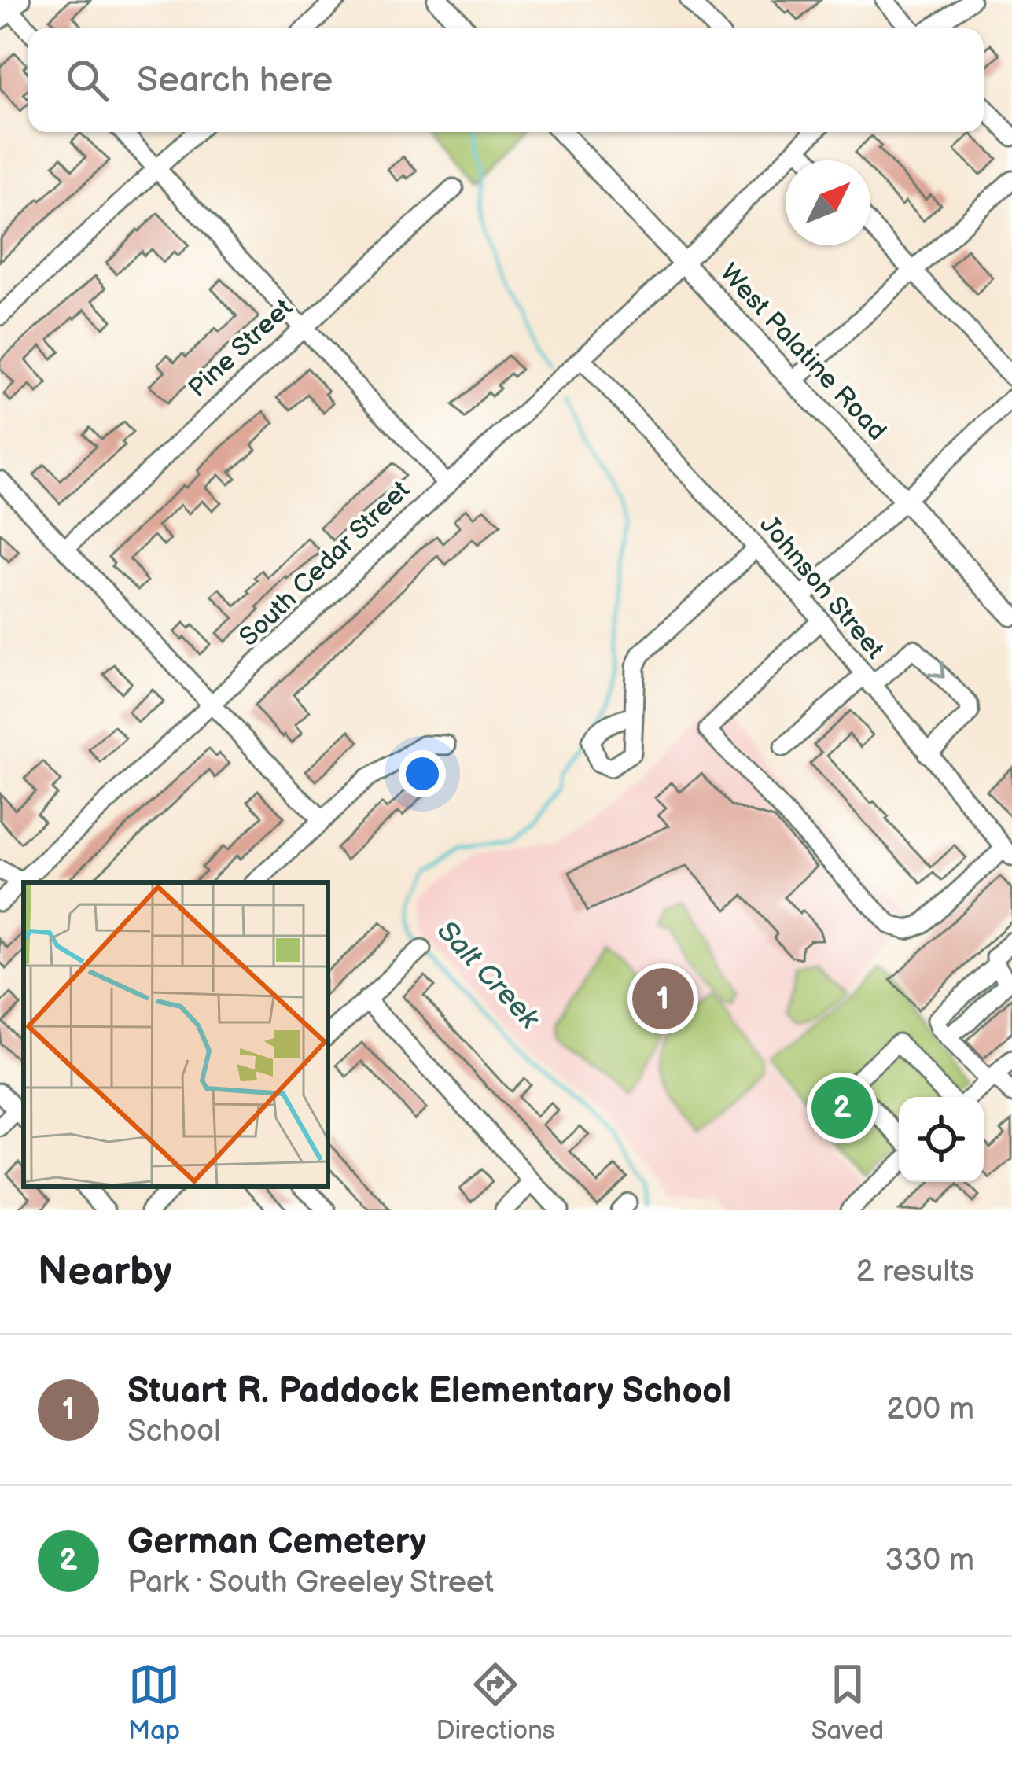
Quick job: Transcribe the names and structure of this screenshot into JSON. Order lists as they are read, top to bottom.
{
  "streets": {
    "main road": ["West Palatine Road"],
    "street": ["Pine Street", "South Cedar Street", "Johnson Street"]
  },
  "crossings": [
    ["West Palatine Road", "South Cedar Street"],
    ["South Cedar Street", "Johnson Street"]
  ],
  "water": ["Salt Creek"],
  "north": "top right",
  "page": {
    "search": "Search here",
    "pins": ["1", "2"],
    "heading": ["Nearby", "2 results"],
    "list": [
      {
        "mark": "1",
        "name": "Stuart R. Paddock Elementary School",
        "note": "School",
        "value": "200 m"
      },
      {
        "mark": "2",
        "name": "German Cemetery",
        "note": "Park · South Greeley Street",
        "value": "330 m"
      }
    ],
    "nav": ["Map", "Directions", "Saved"]
  }
}
